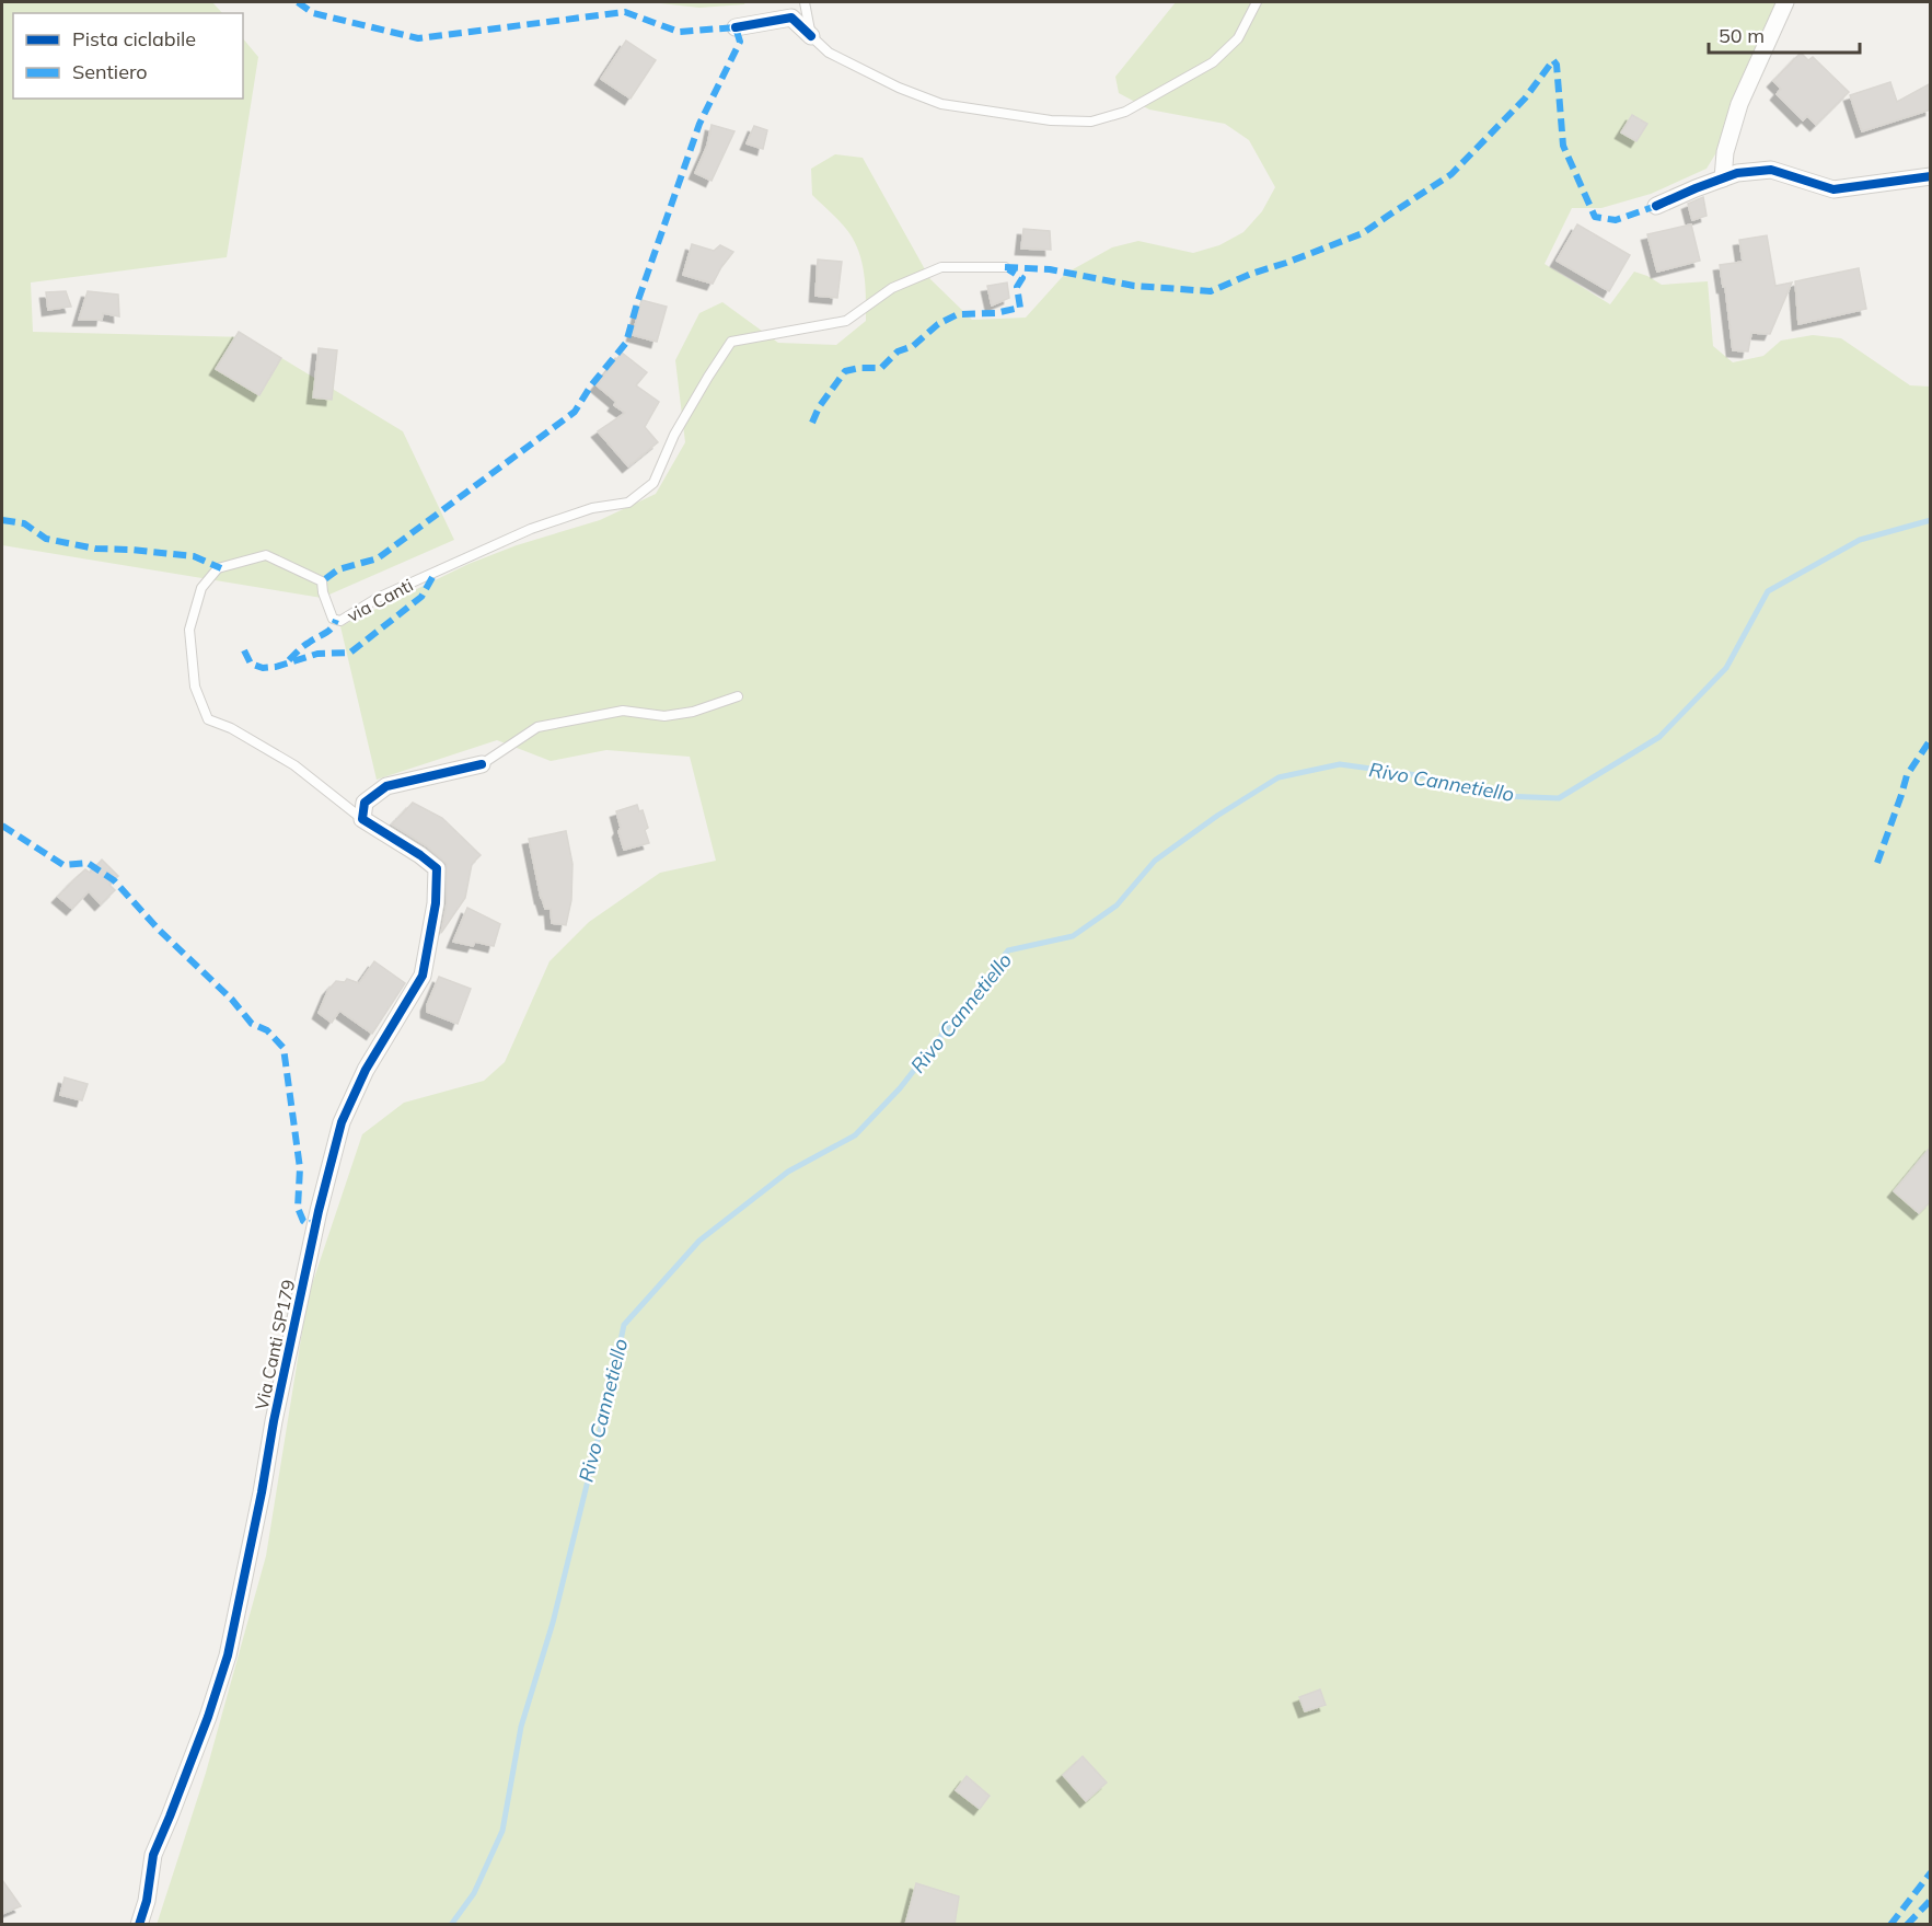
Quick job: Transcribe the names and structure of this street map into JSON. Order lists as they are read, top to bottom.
{
  "streets": {
    "street": ["Via Canti SP179"],
    "lane": ["via Canti"]
  },
  "crossings": [
    ["via Canti", "Via Canti SP179"]
  ],
  "water": ["Rivo Cannetiello"],
  "legend": ["Pista ciclabile", "Sentiero"],
  "scale_bar": "50 m"
}
